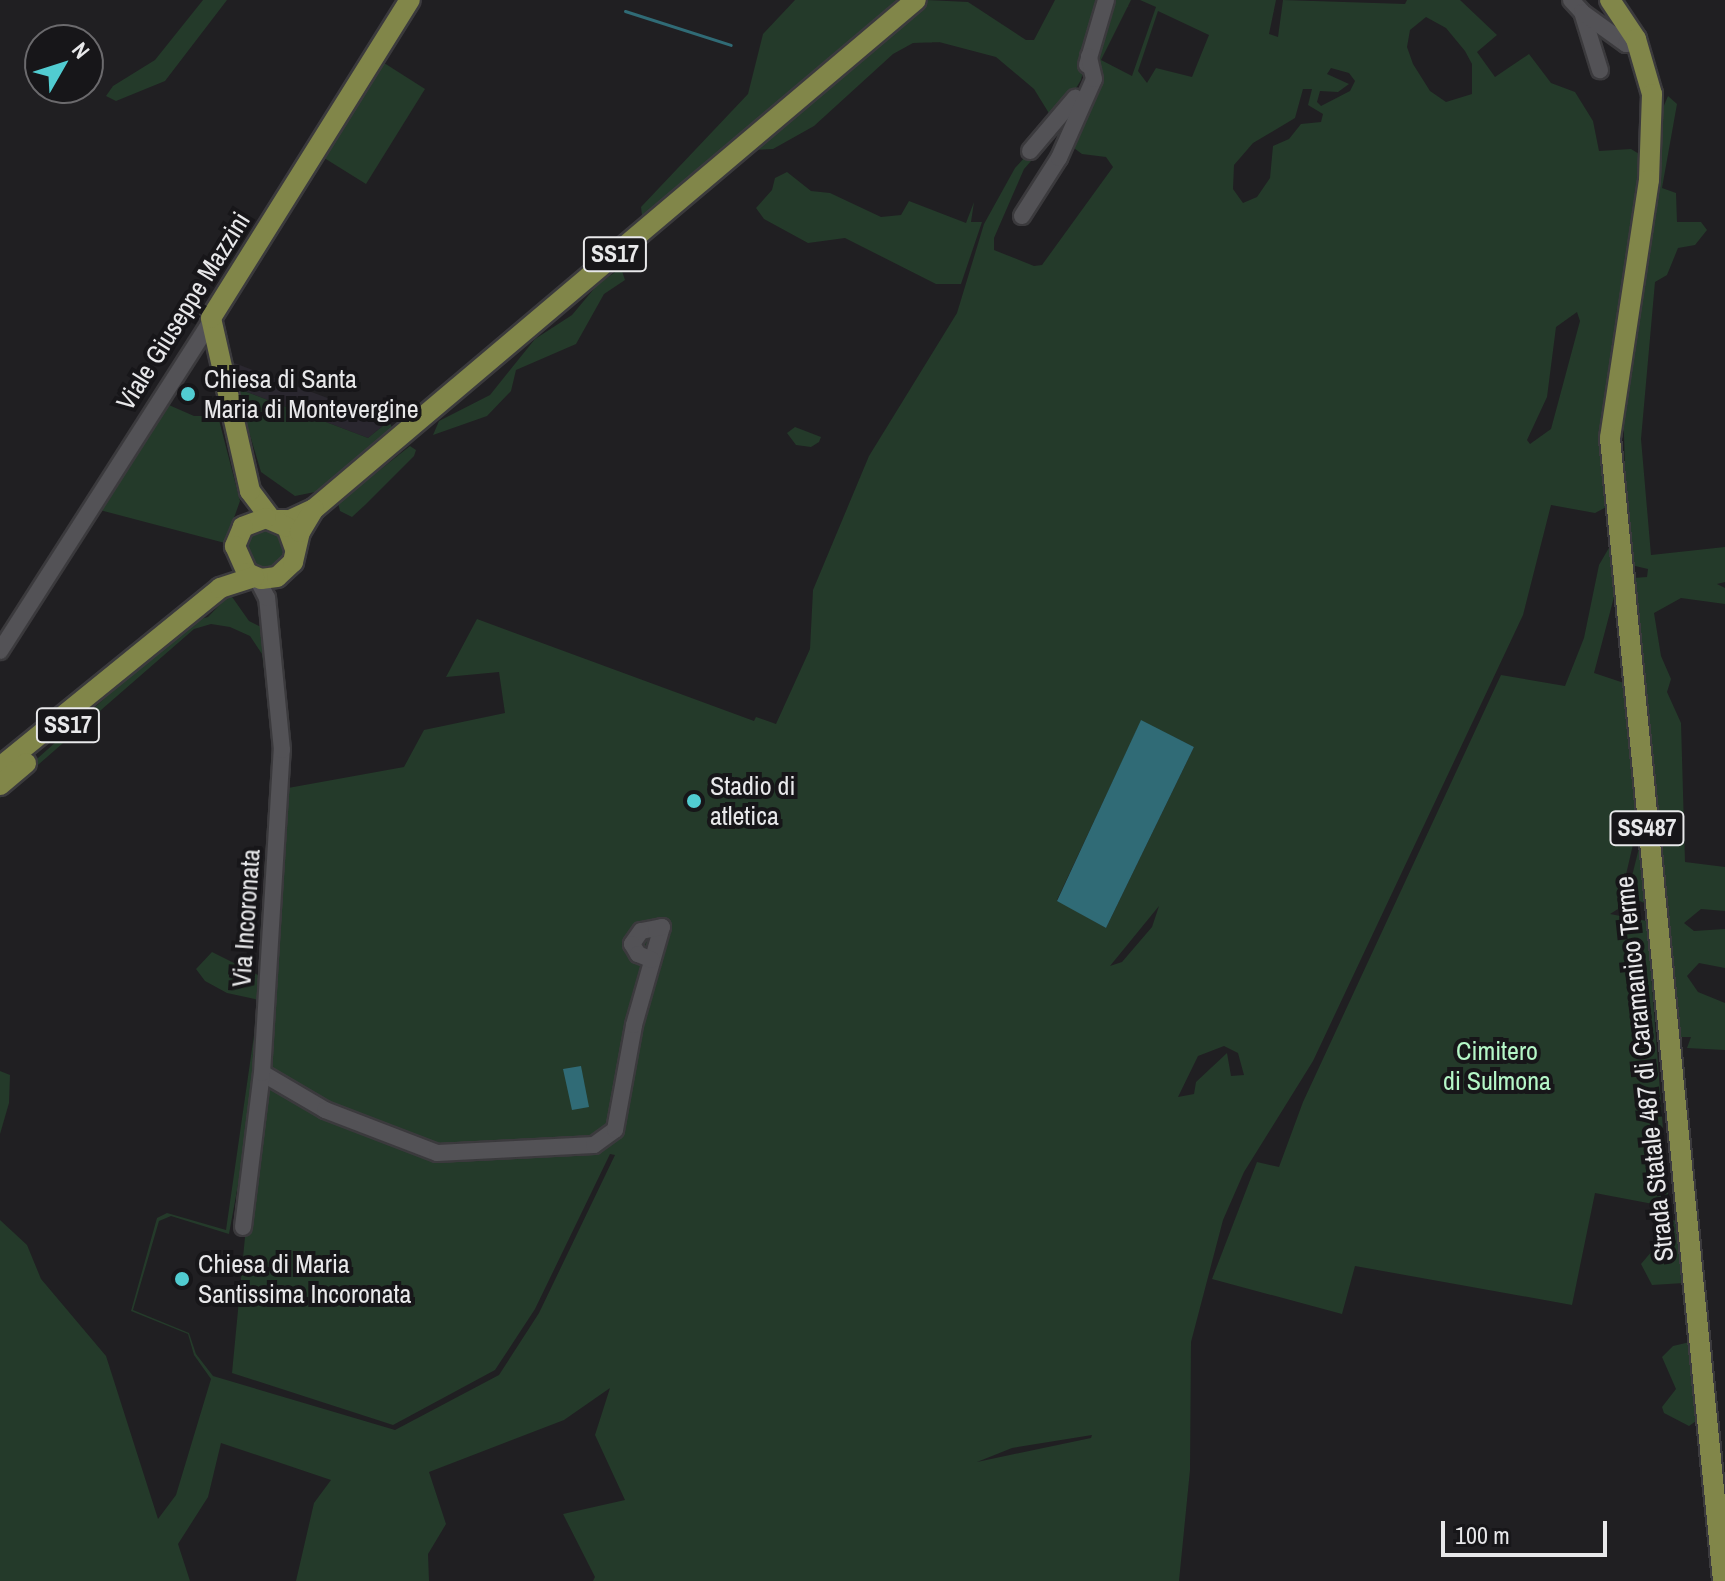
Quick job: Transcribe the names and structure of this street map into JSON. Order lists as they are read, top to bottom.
{
  "streets": {
    "main road": [
      "SS17",
      "Viale Giuseppe Mazzini",
      "SS487",
      "Strada Statale 487 di Caramanico Terme"
    ],
    "street": ["Via Incoronata"]
  },
  "crossings": [
    ["SS17", "Via Incoronata"],
    ["SS487", "Strada Statale 487 di Caramanico Terme"]
  ],
  "parks": ["Cimitero di Sulmona"],
  "places": ["Chiesa di Santa Maria di Montevergine", "Stadio di atletica", "Chiesa di Maria Santissima Incoronata"],
  "scale_bar": "100 m",
  "north": "top right"
}
